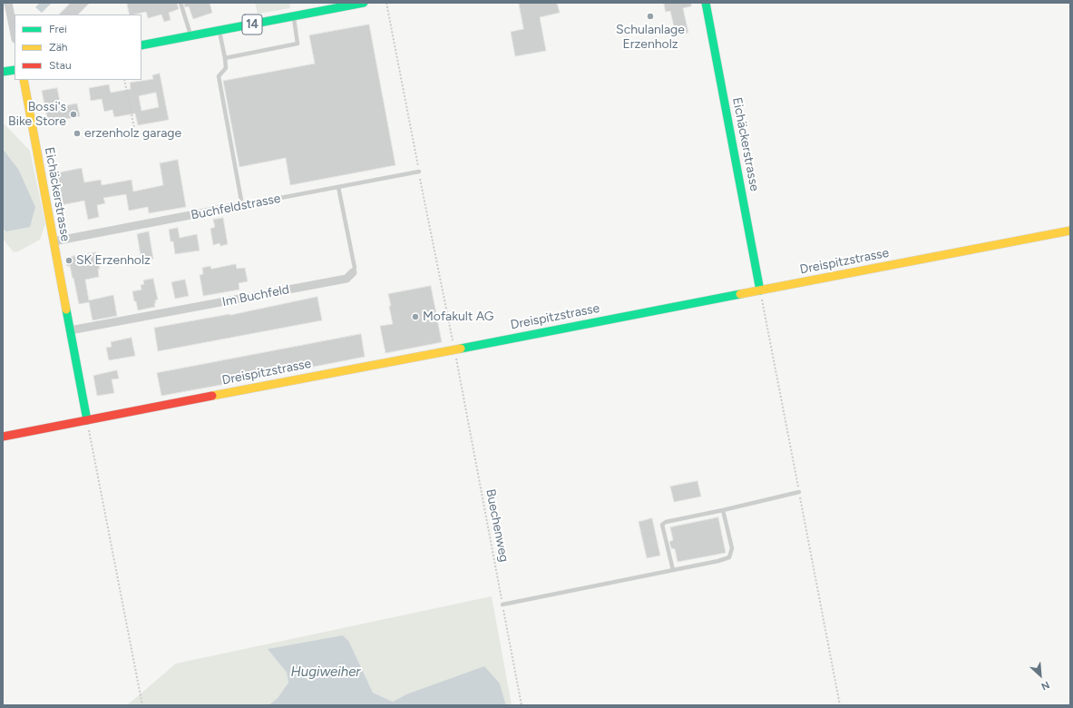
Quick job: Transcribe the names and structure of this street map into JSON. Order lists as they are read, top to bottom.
{
  "streets": {
    "street": [
      "14",
      "Eichäckerstrasse",
      "Buchfeldstrasse",
      "Dreispitzstrasse",
      "Im Buchfeld"
    ],
    "path": ["Buechenweg"]
  },
  "crossings": [
    ["Eichäckerstrasse", "Buchfeldstrasse"],
    ["Eichäckerstrasse", "Dreispitzstrasse"],
    ["Eichäckerstrasse", "Im Buchfeld"],
    ["Buchfeldstrasse", "Im Buchfeld"],
    ["Dreispitzstrasse", "Buechenweg"]
  ],
  "water": ["Hugiweiher"],
  "places": [
    "Schulanlage Erzenholz",
    "Bossi's Bike Store",
    "erzenholz garage",
    "SK Erzenholz",
    "Mofakult AG"
  ],
  "legend": ["Frei", "Zäh", "Stau"],
  "north": "bottom right"
}
